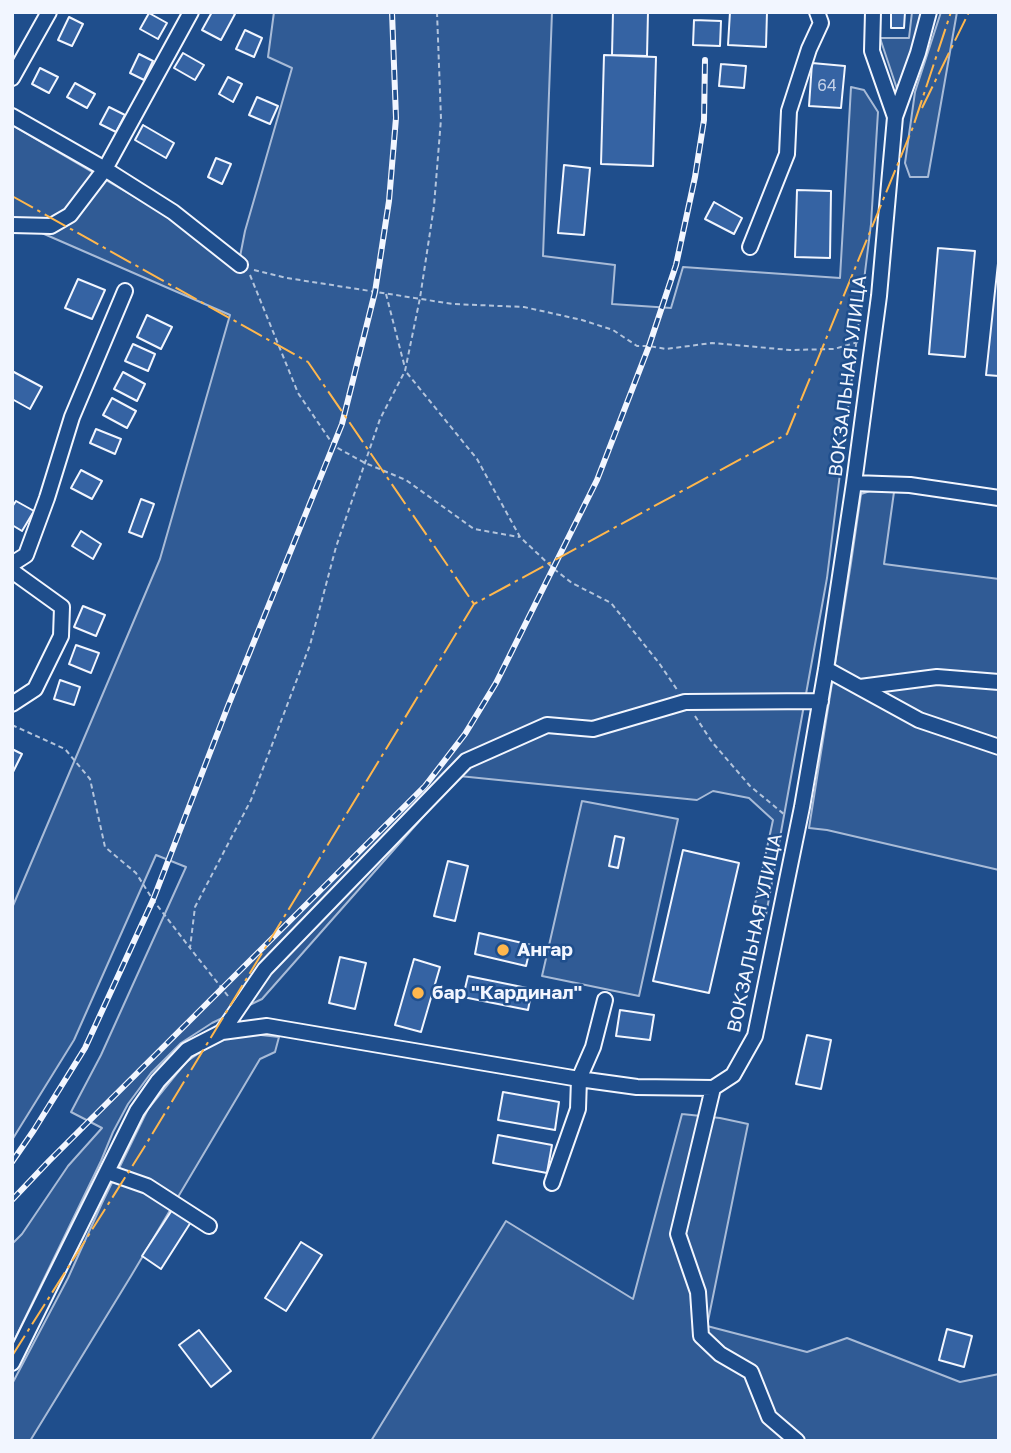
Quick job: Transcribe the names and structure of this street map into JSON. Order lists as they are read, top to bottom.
{
  "streets": {
    "street": ["ВОКЗАЛЬНАЯ УЛИЦА"]
  },
  "places": ["Ангар", "бар \"Кардинал\""],
  "house_numbers": ["64"]
}
